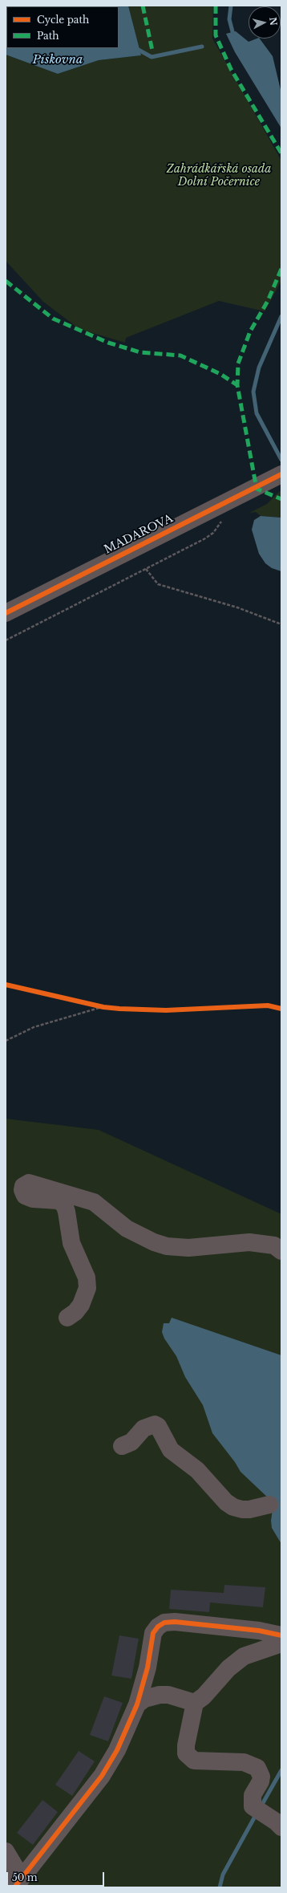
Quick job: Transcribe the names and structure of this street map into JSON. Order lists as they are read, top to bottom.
{
  "streets": {
    "street": ["MADAROVA"]
  },
  "water": ["Pískovna"],
  "parks": ["Zahrádkářská osada Dolní Počernice"],
  "legend": ["Cycle path", "Path"],
  "scale_bar": "50 m",
  "north": "right"
}
